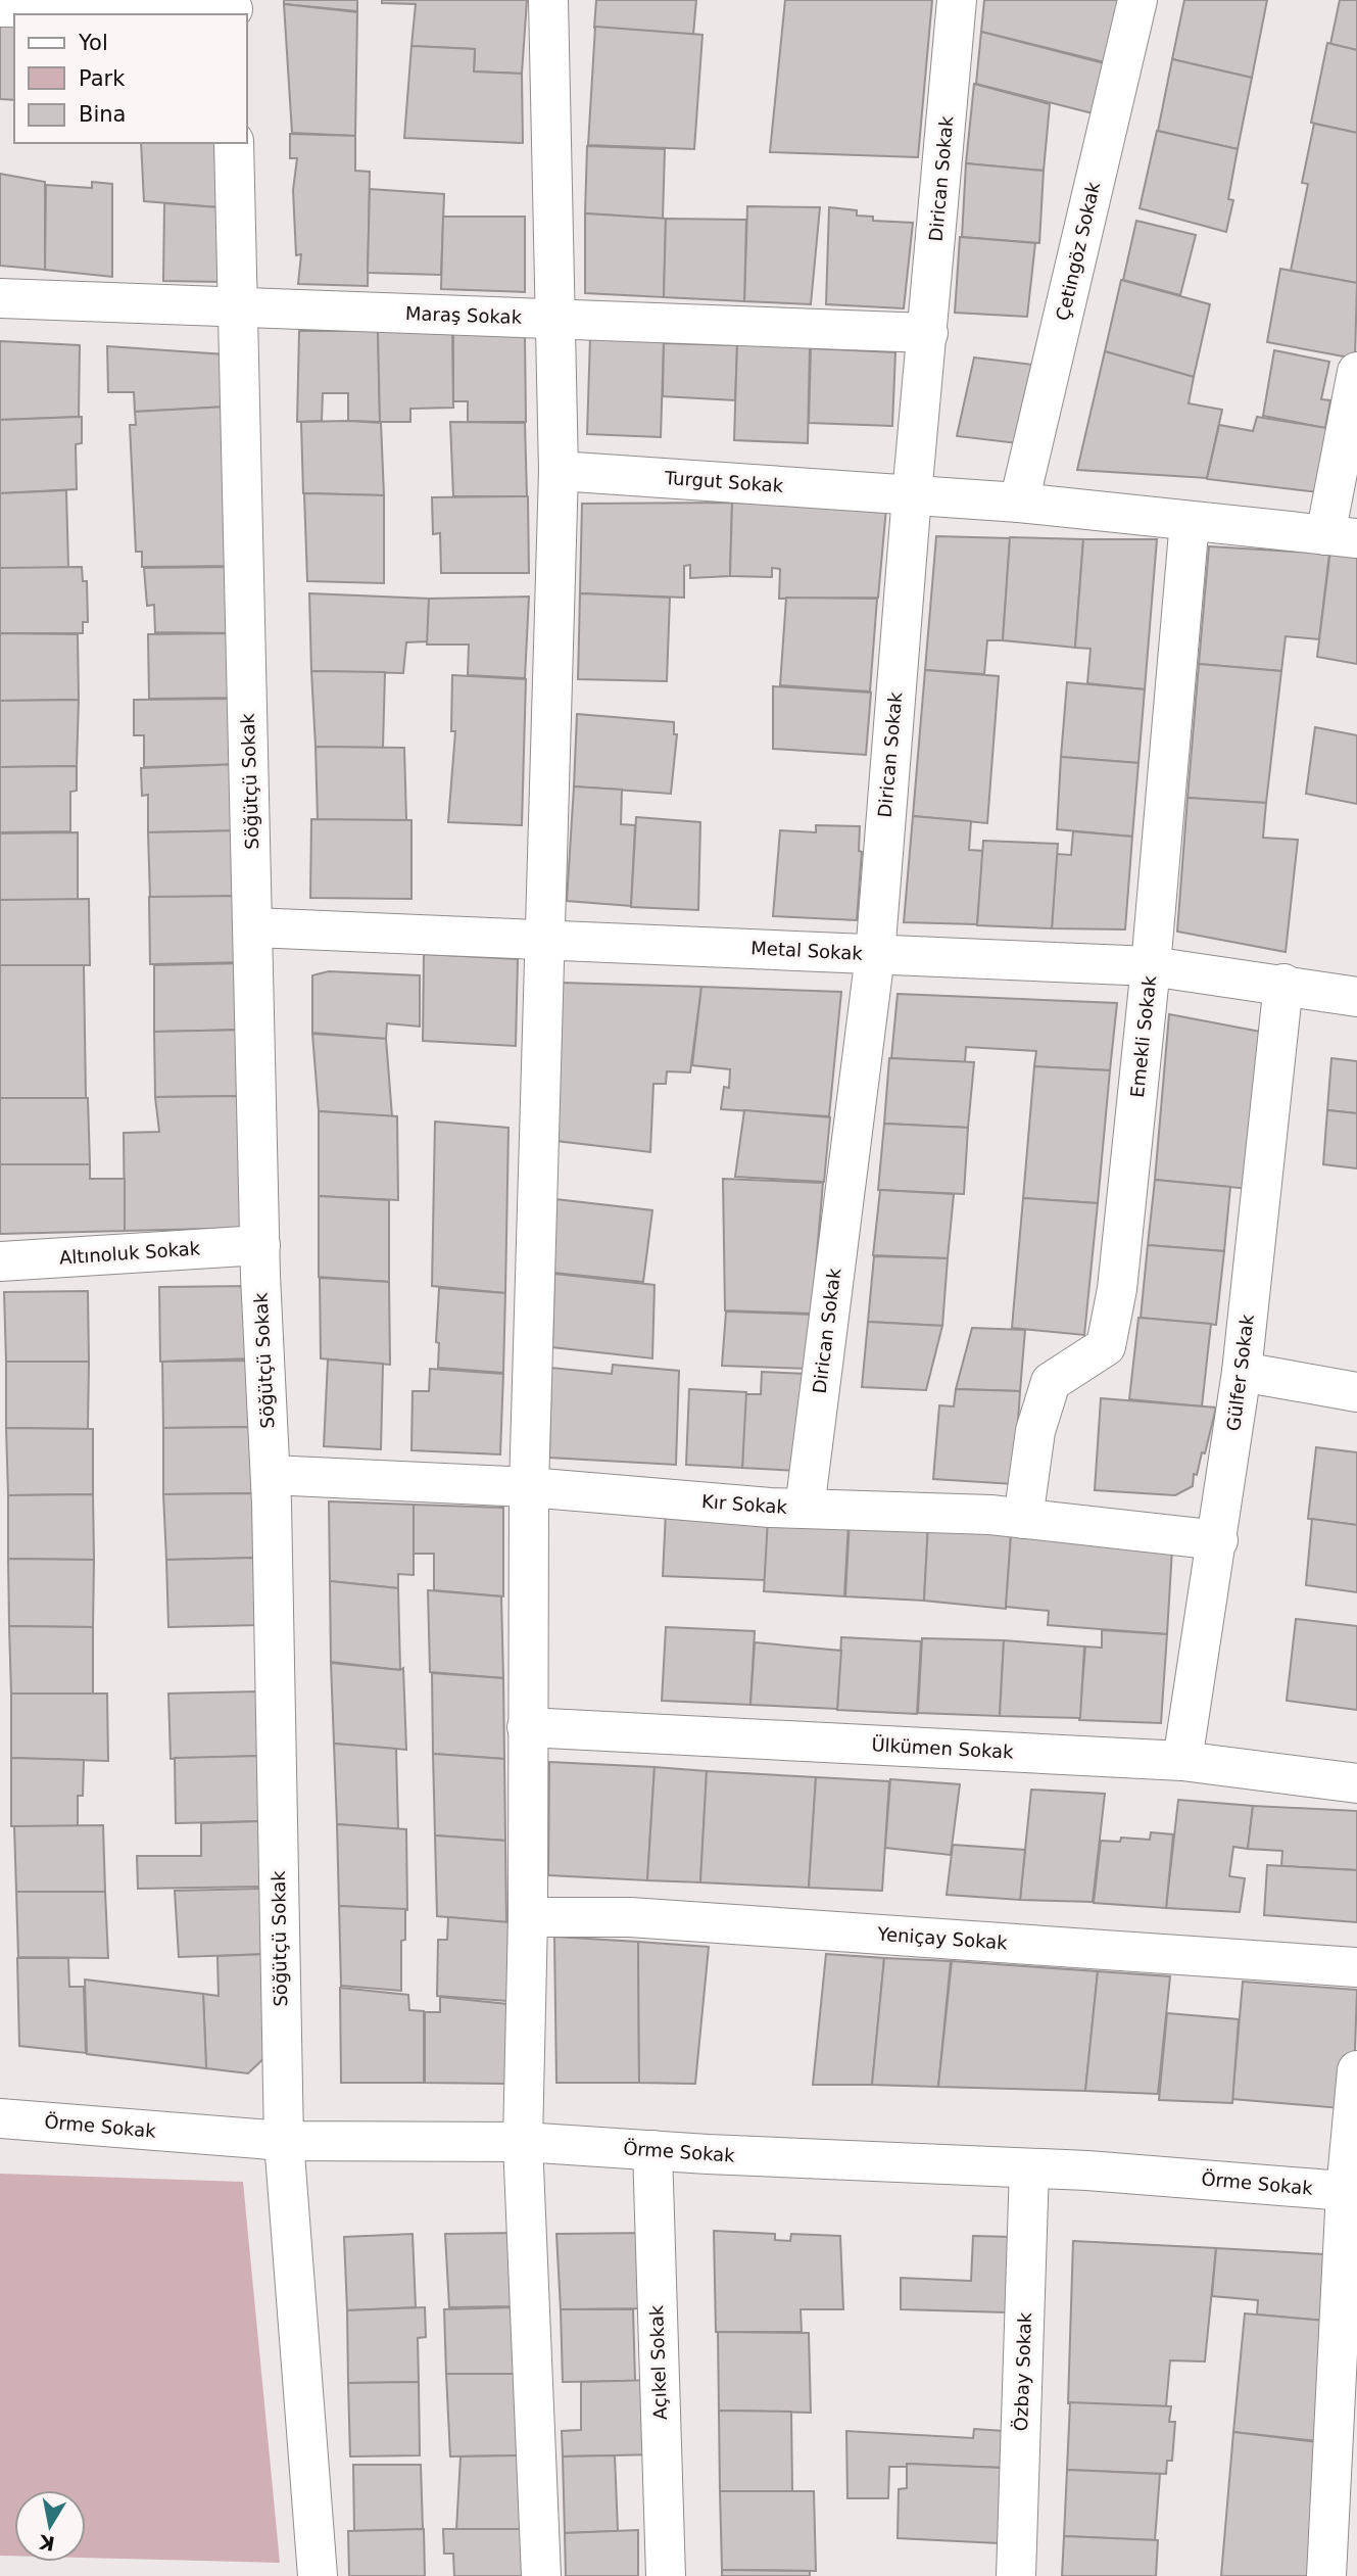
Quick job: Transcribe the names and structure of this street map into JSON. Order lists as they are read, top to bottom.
{
  "streets": {
    "street": [
      "Dirican Sokak",
      "Çetingöz Sokak",
      "Maraş Sokak",
      "Turgut Sokak",
      "Söğütçü Sokak",
      "Metal Sokak",
      "Emekli Sokak",
      "Altınoluk Sokak",
      "Gülfer Sokak",
      "Kır Sokak",
      "Ülkümen Sokak",
      "Yeniçay Sokak",
      "Örme Sokak",
      "Açıkel Sokak",
      "Özbay Sokak"
    ]
  },
  "crossings": [
    ["Dirican Sokak", "Maraş Sokak"],
    ["Dirican Sokak", "Turgut Sokak"],
    ["Dirican Sokak", "Metal Sokak"],
    ["Dirican Sokak", "Kır Sokak"],
    ["Çetingöz Sokak", "Turgut Sokak"],
    ["Maraş Sokak", "Söğütçü Sokak"],
    ["Turgut Sokak", "Emekli Sokak"],
    ["Söğütçü Sokak", "Metal Sokak"],
    ["Söğütçü Sokak", "Altınoluk Sokak"],
    ["Söğütçü Sokak", "Kır Sokak"],
    ["Söğütçü Sokak", "Örme Sokak"],
    ["Metal Sokak", "Emekli Sokak"],
    ["Metal Sokak", "Gülfer Sokak"],
    ["Emekli Sokak", "Kır Sokak"],
    ["Gülfer Sokak", "Kır Sokak"],
    ["Gülfer Sokak", "Ülkümen Sokak"],
    ["Örme Sokak", "Açıkel Sokak"],
    ["Örme Sokak", "Özbay Sokak"]
  ],
  "legend": ["Yol", "Park", "Bina"],
  "north": "bottom"
}
